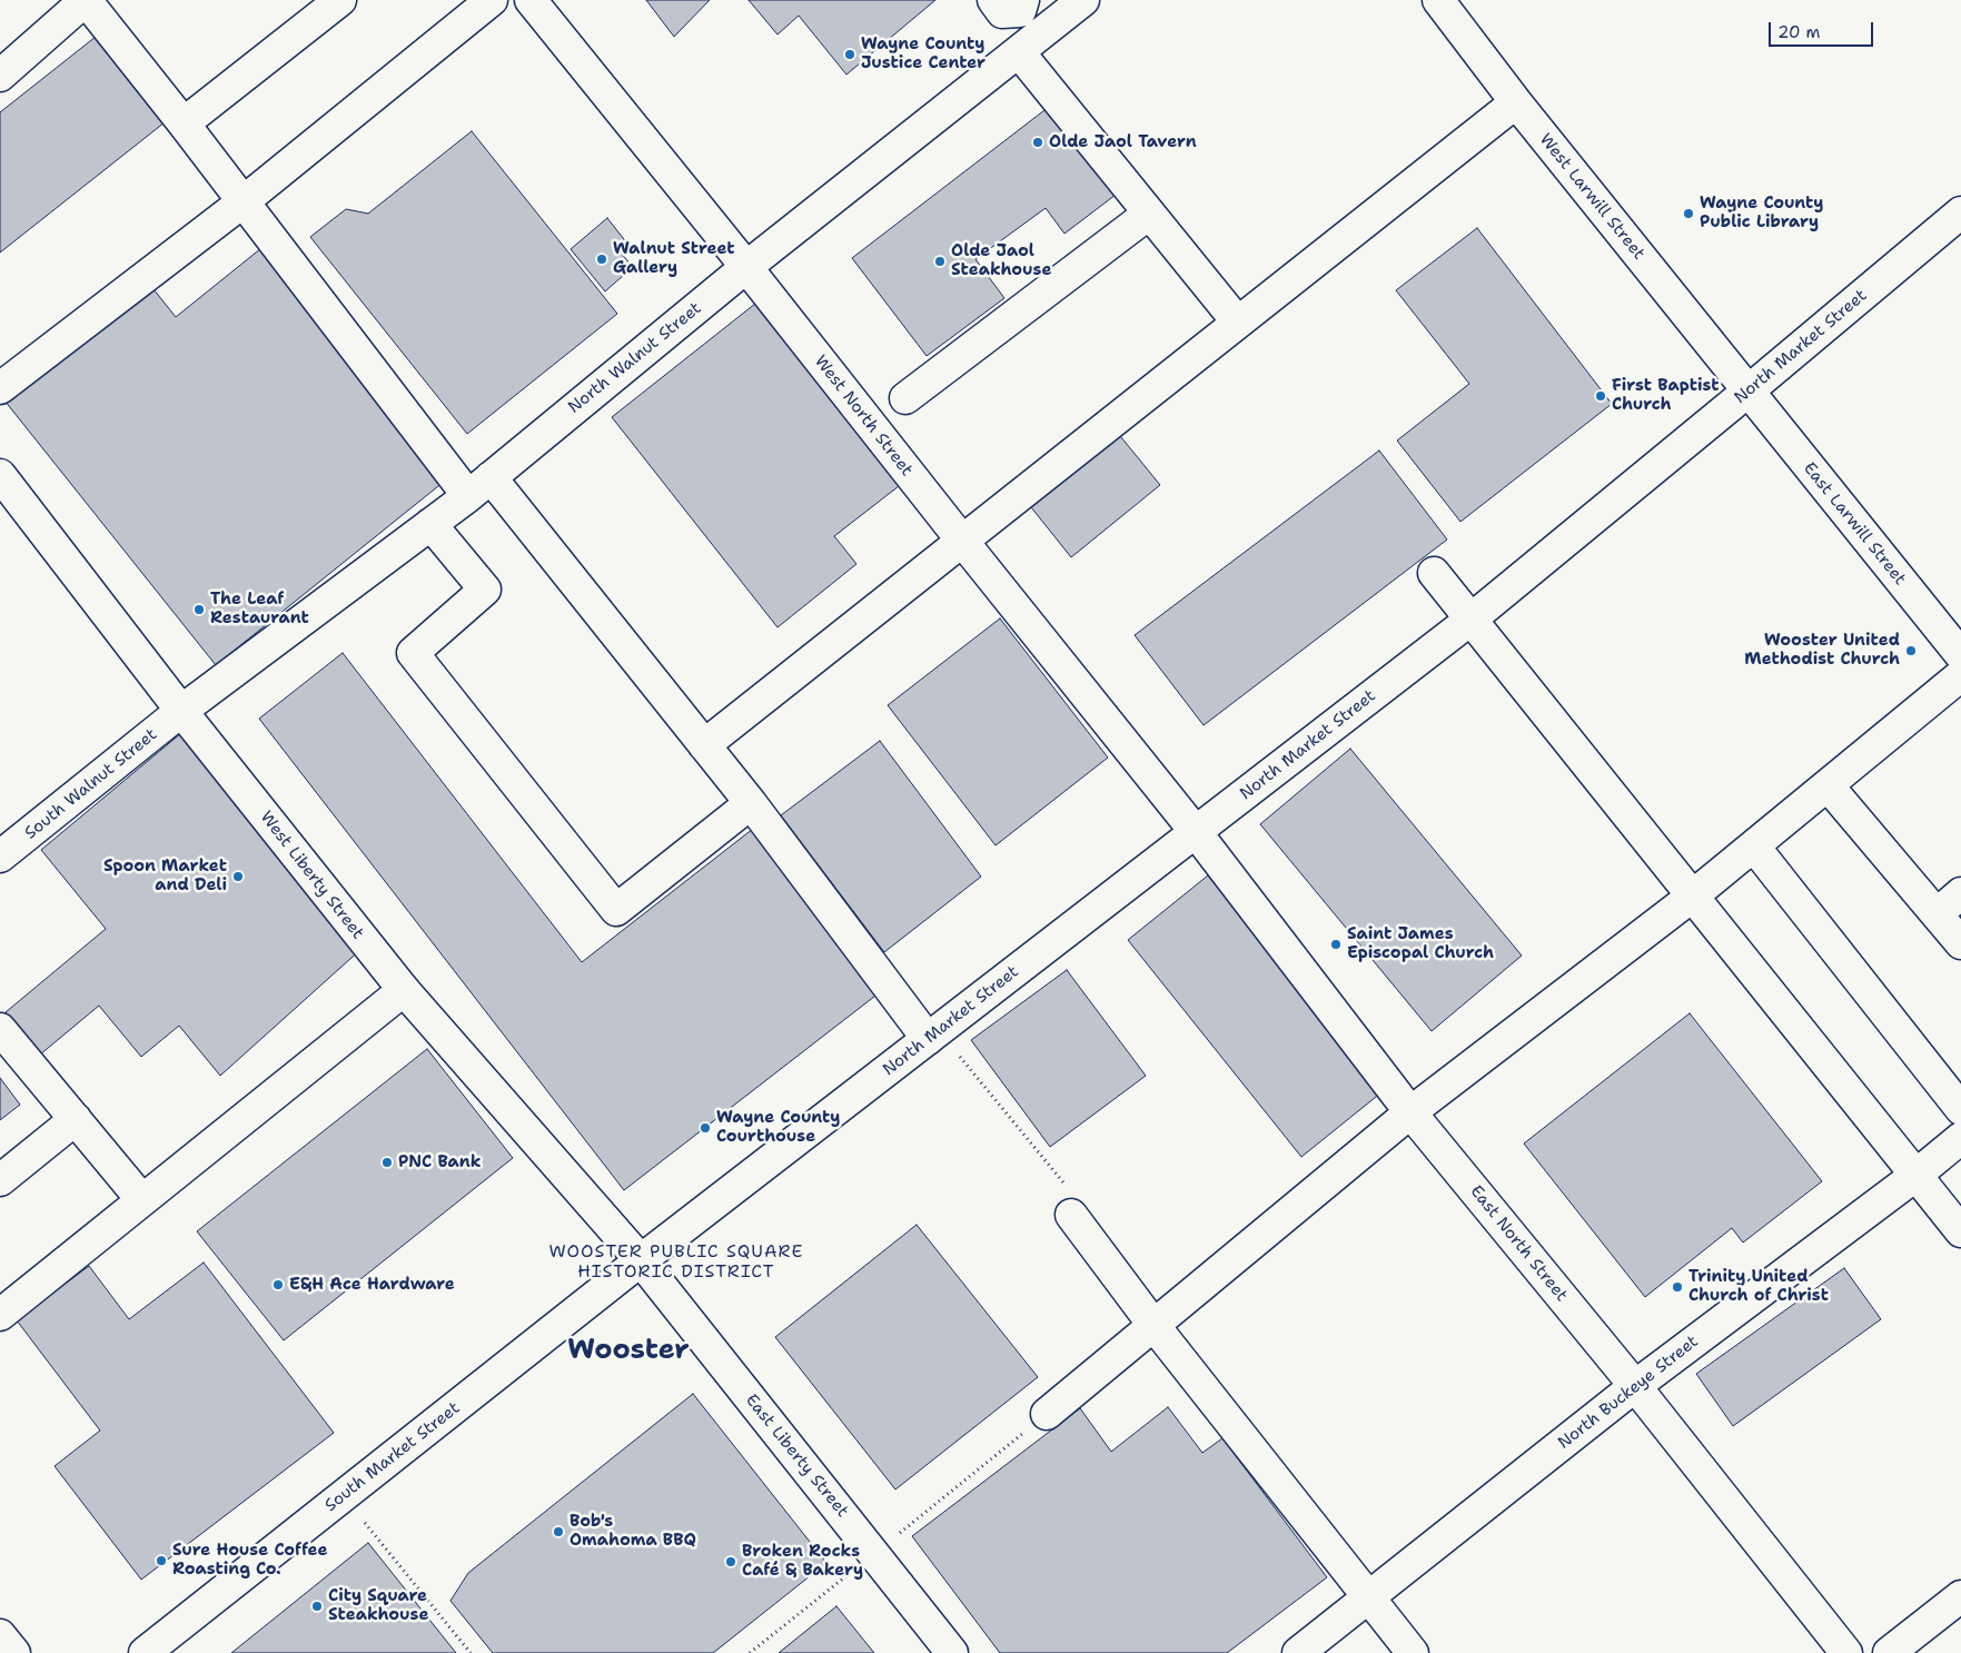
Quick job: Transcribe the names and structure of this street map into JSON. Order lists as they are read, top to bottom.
{
  "streets": {
    "street": [
      "West Larwill Street",
      "North Market Street",
      "North Walnut Street",
      "West North Street",
      "East Larwill Street",
      "South Walnut Street",
      "West Liberty Street",
      "East North Street",
      "North Buckeye Street",
      "East Liberty Street",
      "South Market Street"
    ]
  },
  "crossings": [
    ["West Larwill Street", "North Market Street"],
    ["West Larwill Street", "East Larwill Street"],
    ["North Market Street", "West North Street"],
    ["North Market Street", "East Larwill Street"],
    ["North Market Street", "West Liberty Street"],
    ["North Market Street", "East North Street"],
    ["North Market Street", "East Liberty Street"],
    ["North Market Street", "South Market Street"],
    ["North Walnut Street", "West North Street"],
    ["North Walnut Street", "South Walnut Street"],
    ["North Walnut Street", "West Liberty Street"],
    ["West North Street", "East North Street"],
    ["South Walnut Street", "West Liberty Street"],
    ["West Liberty Street", "East Liberty Street"],
    ["West Liberty Street", "South Market Street"],
    ["East North Street", "North Buckeye Street"],
    ["East Liberty Street", "South Market Street"]
  ],
  "districts": ["WOOSTER PUBLIC SQUARE HISTORIC DISTRICT", "Wooster"],
  "places": [
    "Wayne County Justice Center",
    "Olde Jaol Tavern",
    "Wayne County Public Library",
    "Walnut Street Gallery",
    "Olde Jaol Steakhouse",
    "First Baptist Church",
    "The Leaf Restaurant",
    "Wooster United Methodist Church",
    "Spoon Market and Deli",
    "Saint James Episcopal Church",
    "Wayne County Courthouse",
    "PNC Bank",
    "E&H Ace Hardware",
    "Trinity United Church of Christ",
    "Bob's Omahoma BBQ",
    "Sure House Coffee Roasting Co.",
    "Broken Rocks Café & Bakery",
    "City Square Steakhouse"
  ],
  "scale_bar": "20 m"
}
